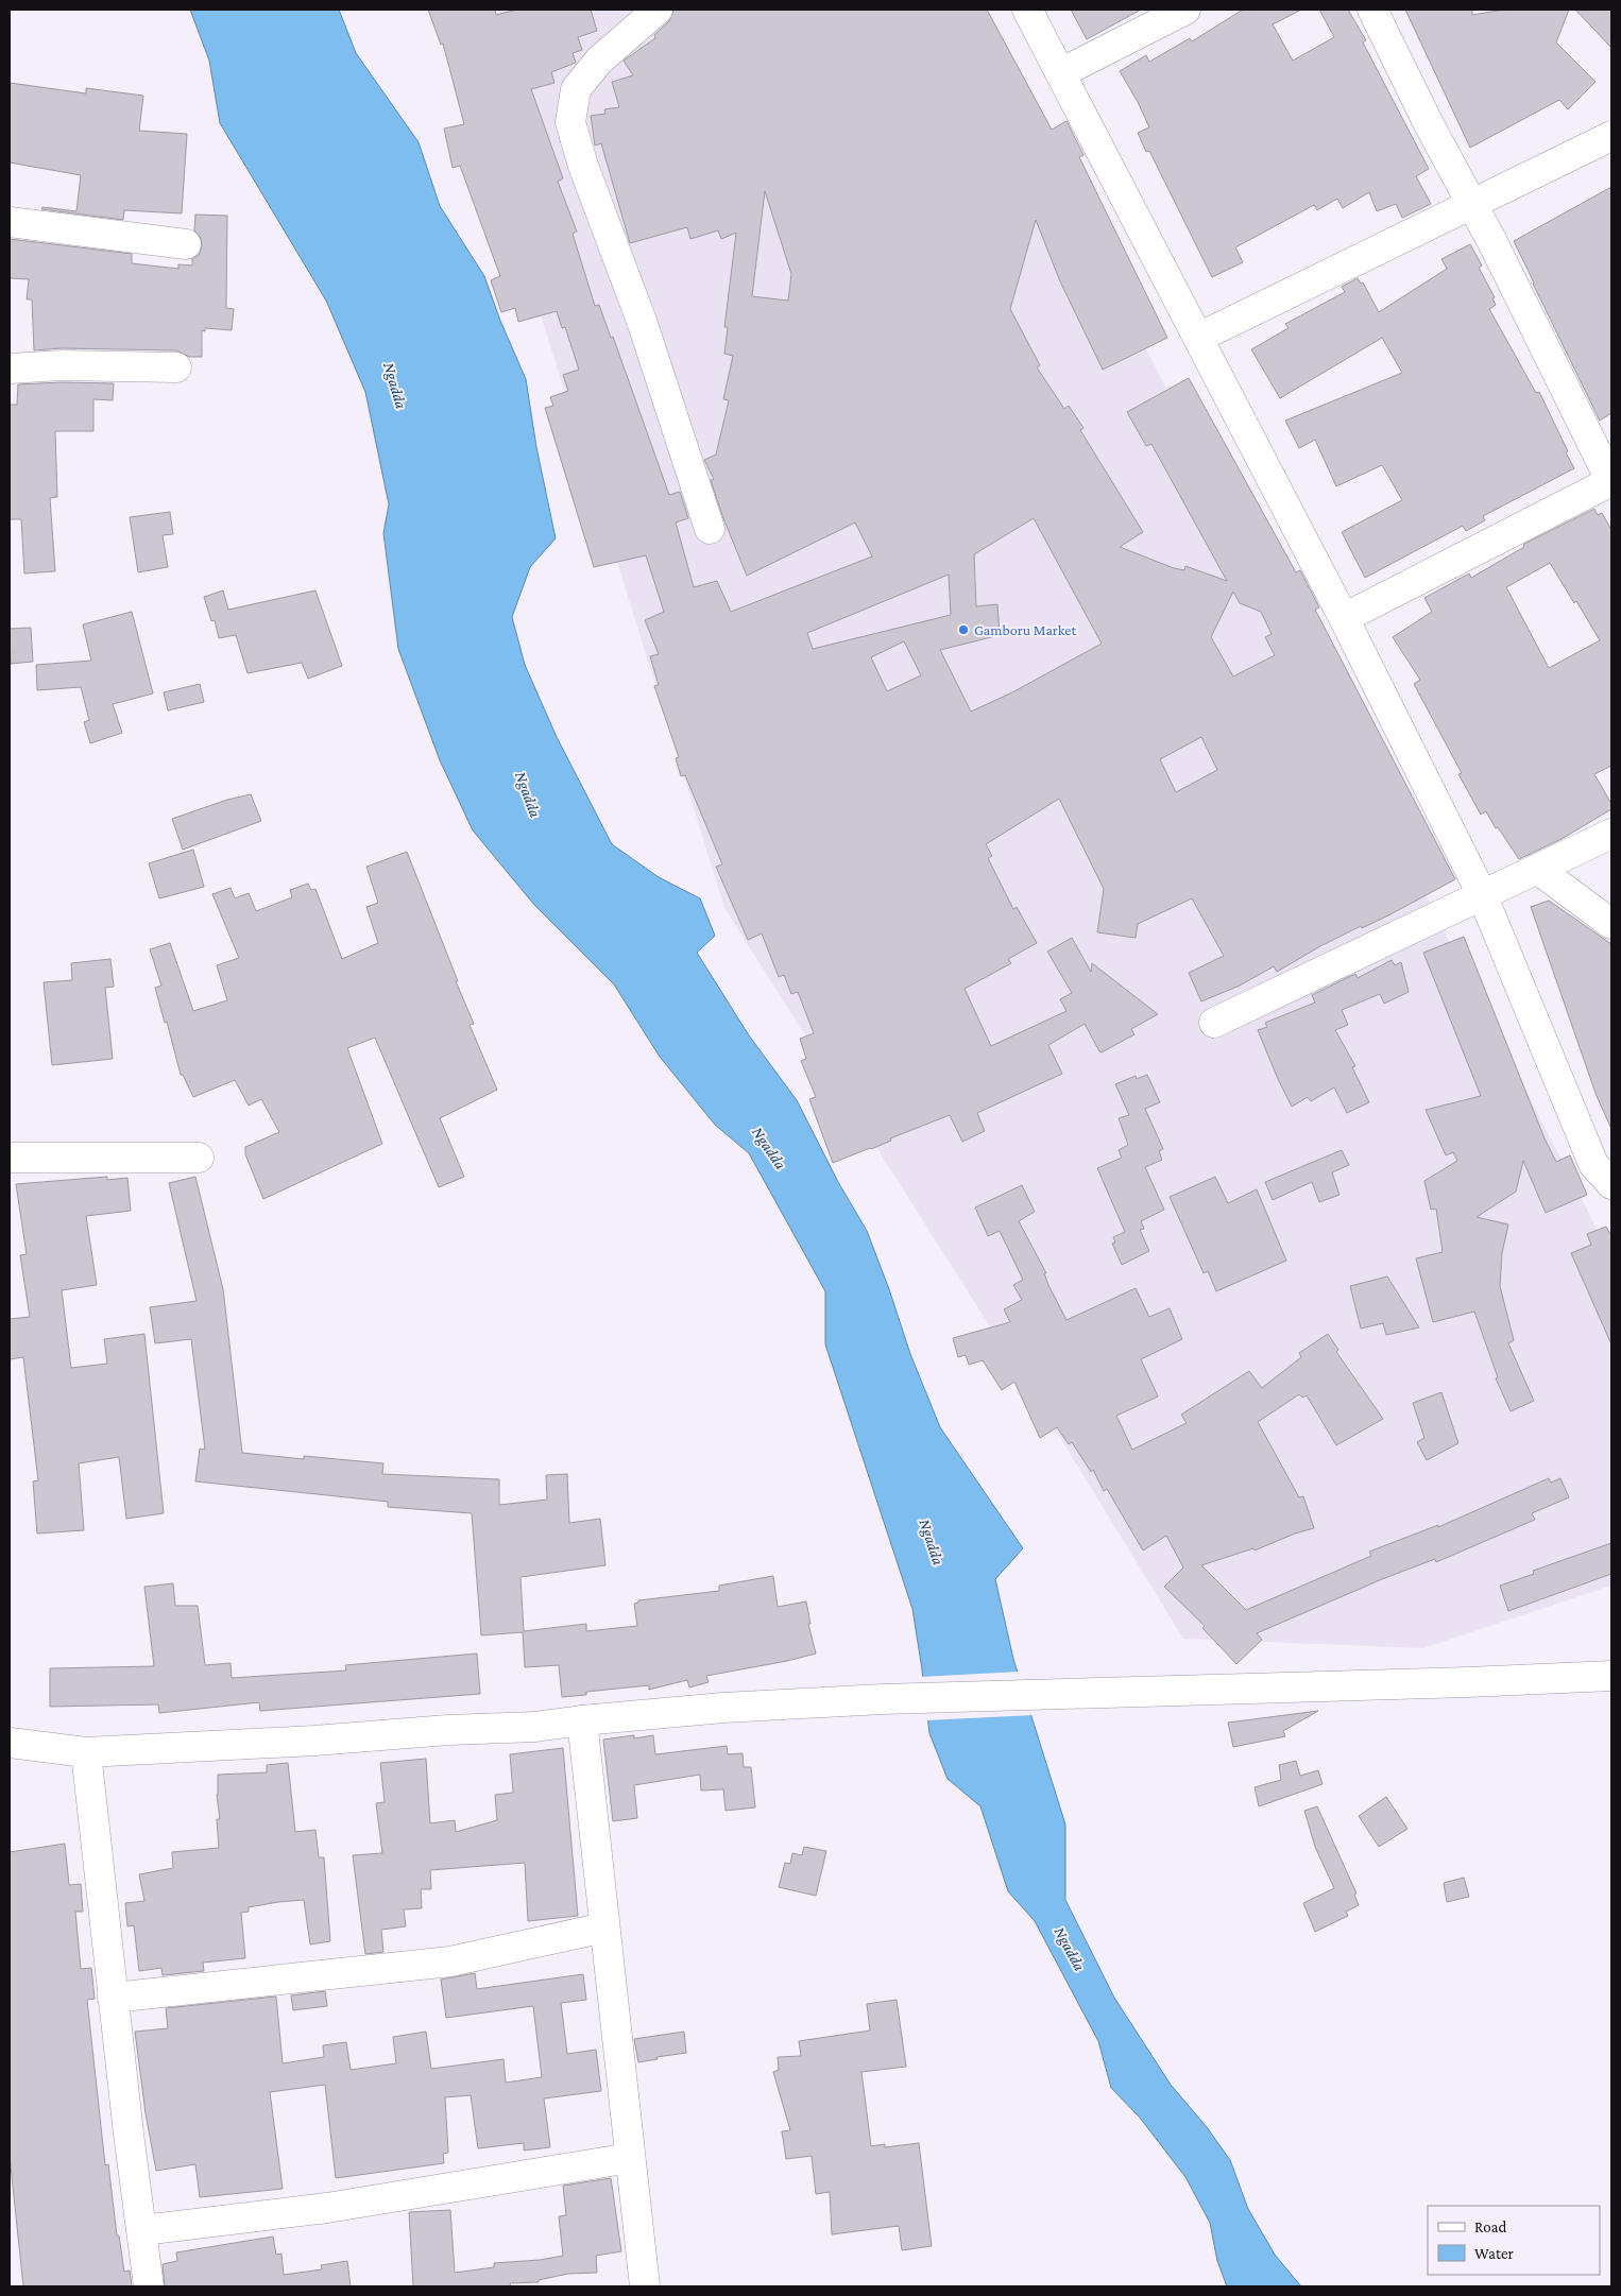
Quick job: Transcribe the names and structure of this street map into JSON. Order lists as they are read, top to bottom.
{
  "water": ["Ngadda"],
  "places": ["Gamboru Market"],
  "legend": ["Road", "Water"]
}
